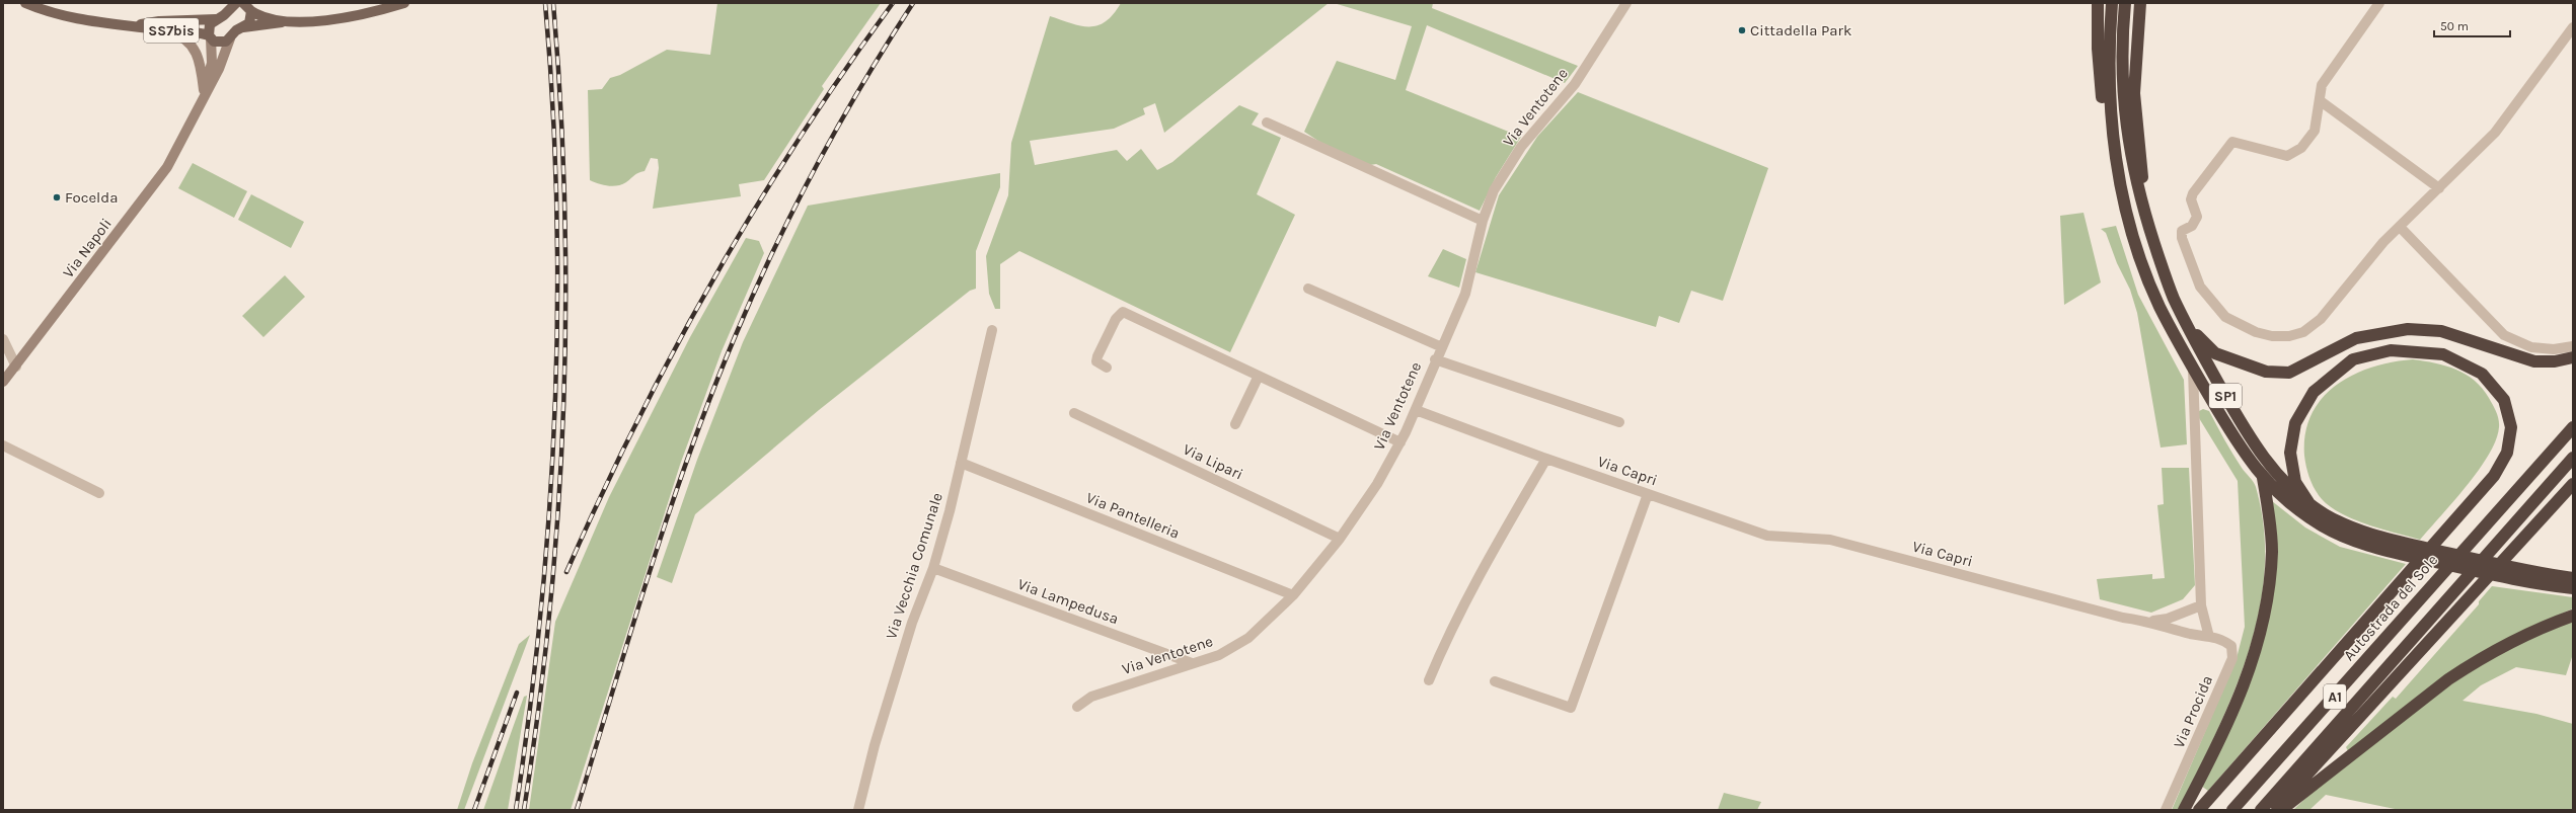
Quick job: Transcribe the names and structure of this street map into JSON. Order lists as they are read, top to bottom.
{
  "streets": {
    "highway": ["SP1", "Autostrada del Sole", "A1"],
    "main road": ["SS7bis", "Via Napoli"],
    "street": [
      "Via Ventotene",
      "Via Lipari",
      "Via Capri",
      "Via Pantelleria",
      "Via Vecchia Comunale",
      "Via Lampedusa",
      "Via Procida"
    ]
  },
  "crossings": [
    ["SS7bis", "Via Napoli"],
    ["Via Ventotene", "Via Lipari"],
    ["Via Ventotene", "Via Capri"],
    ["Via Ventotene", "Via Pantelleria"],
    ["Via Ventotene", "Via Lampedusa"],
    ["Via Capri", "Via Procida"],
    ["Via Pantelleria", "Via Vecchia Comunale"],
    ["Via Vecchia Comunale", "Via Lampedusa"]
  ],
  "places": ["Cittadella Park", "Focelda"],
  "scale_bar": "50 m"
}
